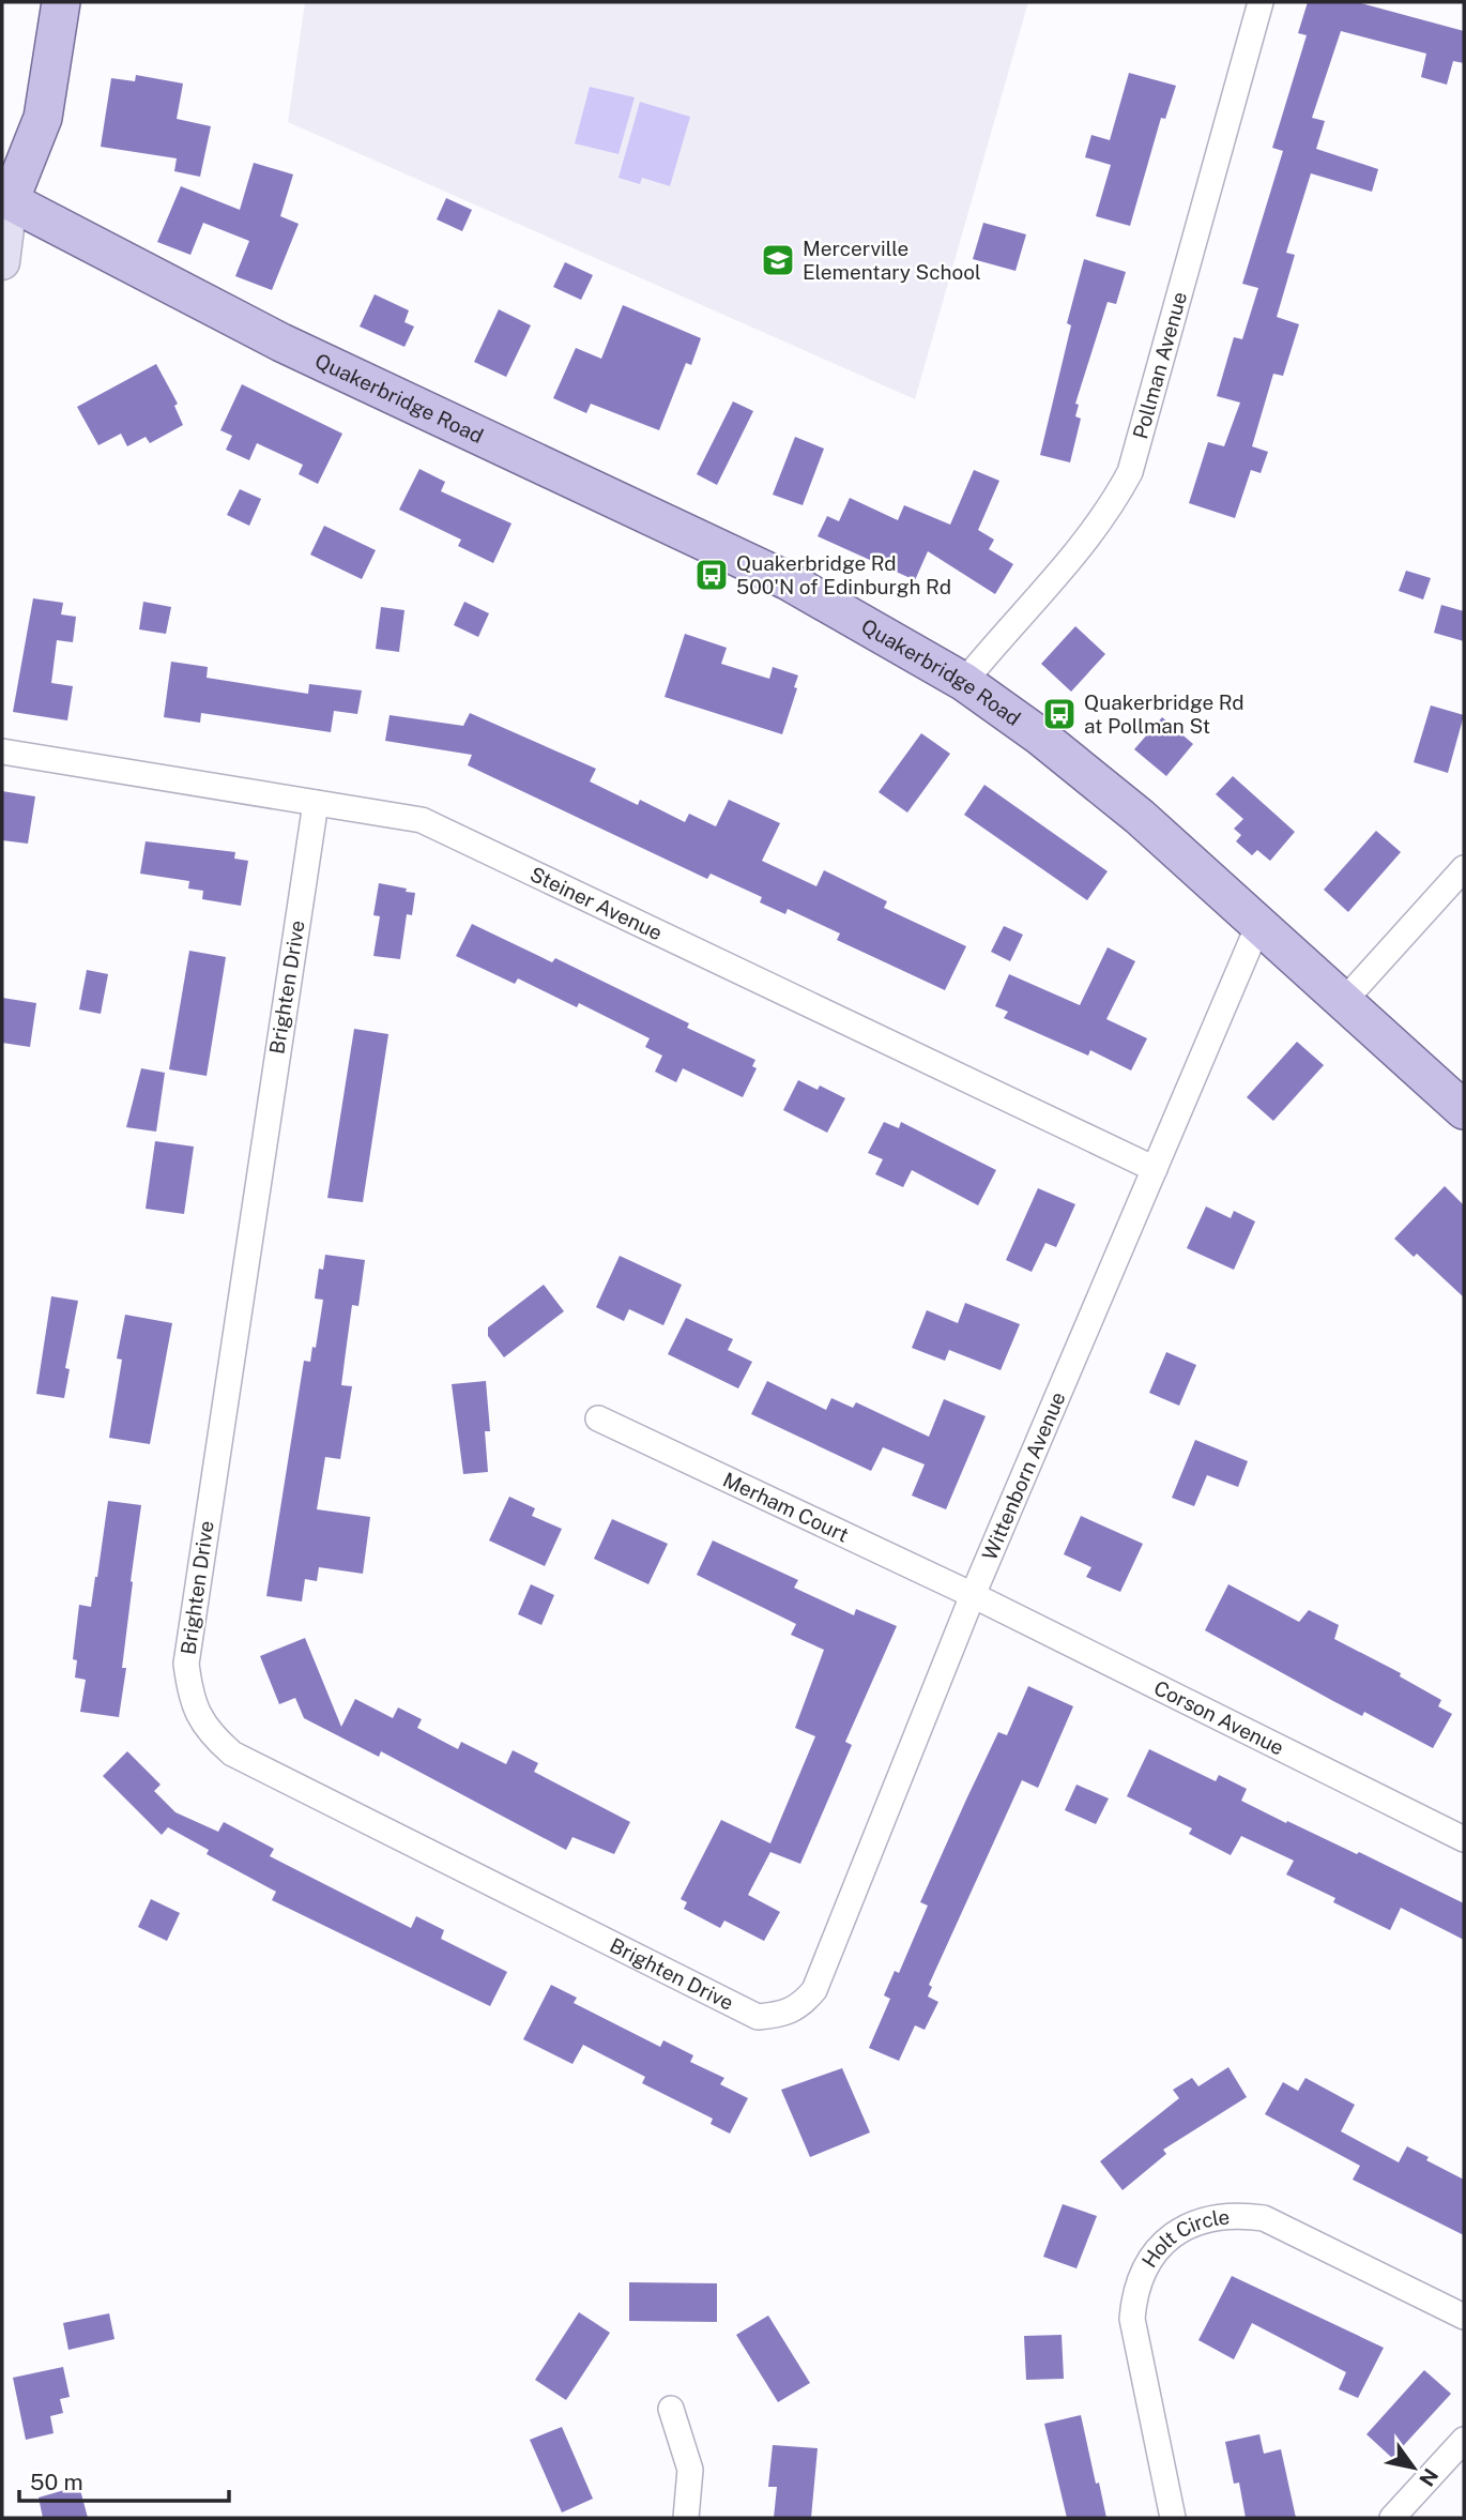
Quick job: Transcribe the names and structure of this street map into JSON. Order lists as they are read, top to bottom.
{
  "streets": {
    "main road": ["Quakerbridge Road"],
    "street": [
      "Pollman Avenue",
      "Steiner Avenue",
      "Brighten Drive",
      "Wittenborn Avenue",
      "Merham Court",
      "Corson Avenue",
      "Holt Circle"
    ]
  },
  "crossings": [
    ["Pollman Avenue", "Quakerbridge Road"],
    ["Quakerbridge Road", "Wittenborn Avenue"],
    ["Steiner Avenue", "Brighten Drive"],
    ["Steiner Avenue", "Wittenborn Avenue"],
    ["Brighten Drive", "Wittenborn Avenue"],
    ["Wittenborn Avenue", "Merham Court"],
    ["Wittenborn Avenue", "Corson Avenue"],
    ["Merham Court", "Corson Avenue"]
  ],
  "places": {
    "school or university": ["Mercerville Elementary School"],
    "bus stop": ["Quakerbridge Rd 500'N of Edinburgh Rd", "Quakerbridge Rd at Pollman St"]
  },
  "scale_bar": "50 m",
  "north": "bottom right"
}
